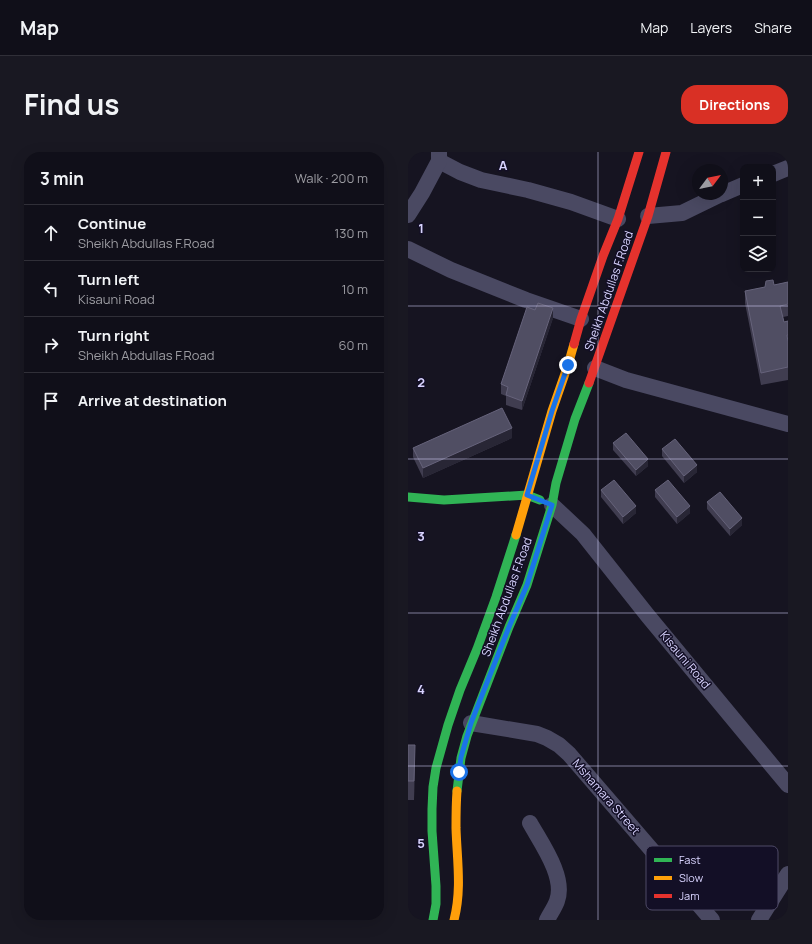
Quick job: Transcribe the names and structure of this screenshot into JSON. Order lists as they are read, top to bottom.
{
  "streets": {
    "main road": ["Sheikh Abdullas F.Road"],
    "street": ["Kisauni Road", "Mshamara Street"]
  },
  "crossings": [
    ["Sheikh Abdullas F.Road", "Kisauni Road"],
    ["Sheikh Abdullas F.Road", "Mshamara Street"]
  ],
  "legend": ["Fast", "Slow", "Jam"],
  "north": "top right",
  "page": {
    "header": "Map",
    "nav": ["Map", "Layers", "Share"],
    "title": "Find us",
    "buttons": "Directions",
    "heading": ["3 min", "Walk · 200 m"],
    "map_buttons": ["+", "−"],
    "list": [
      ["Continue", "Sheikh Abdullas F.Road", "130 m"],
      ["Turn left", "Kisauni Road", "10 m"],
      ["Turn right", "Sheikh Abdullas F.Road", "60 m"],
      "Arrive at destination"
    ]
  },
  "grid": {
    "columns": ["A"],
    "rows": [
      "1",
      "2",
      "3",
      "4",
      "5"
    ]
  }
}
